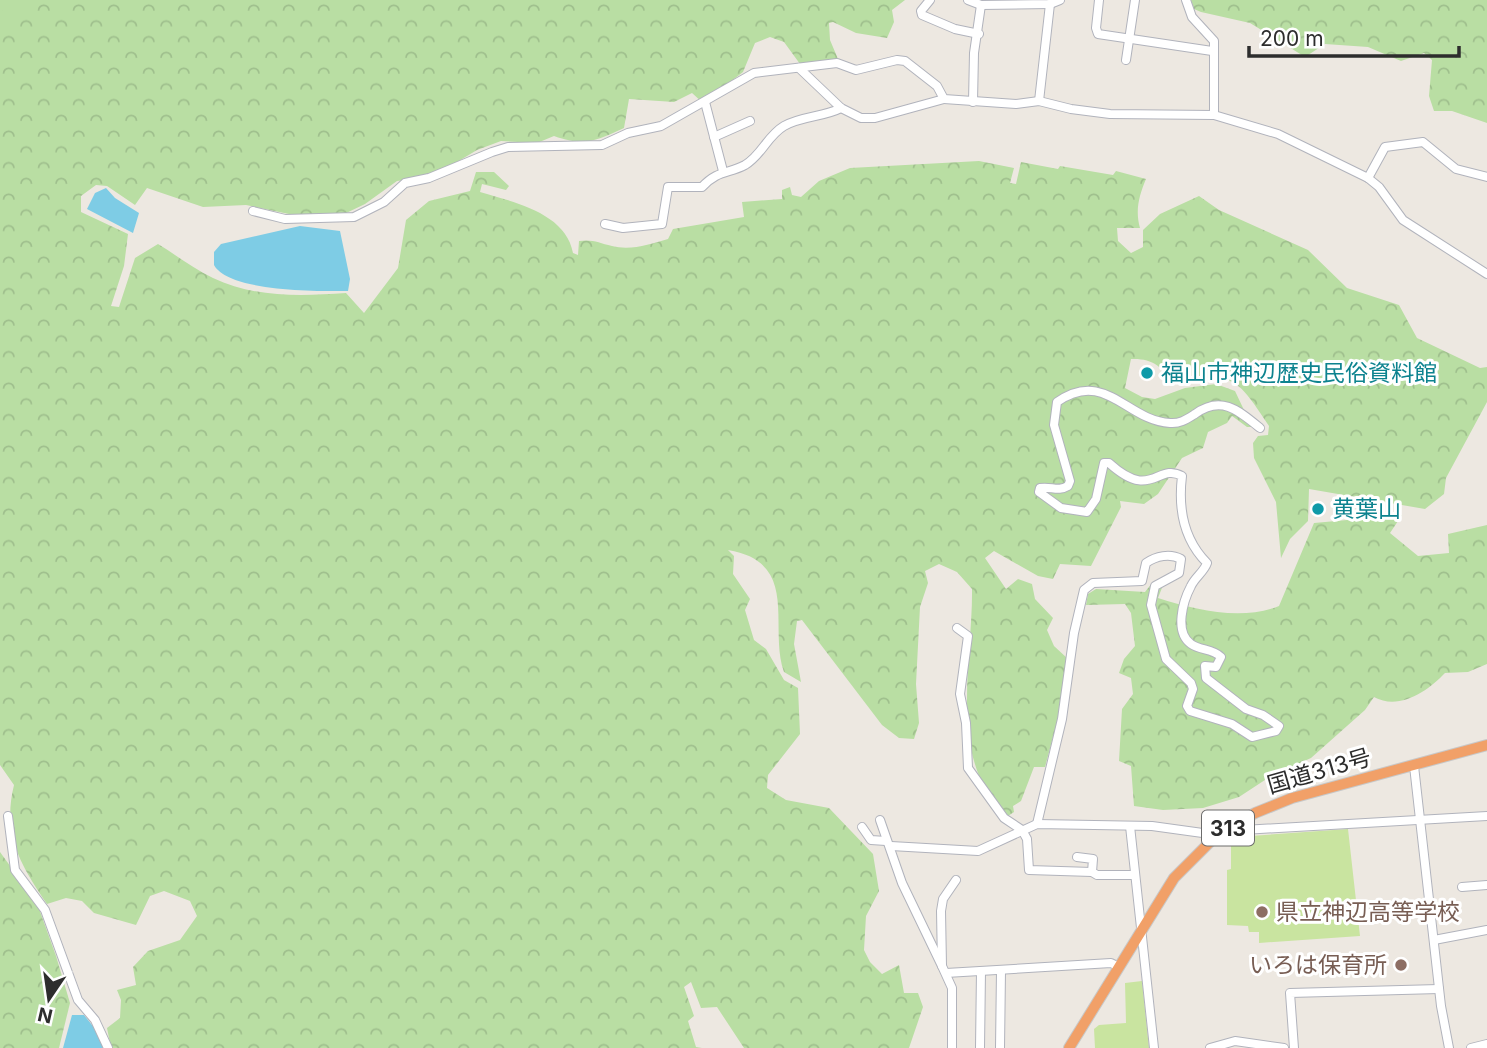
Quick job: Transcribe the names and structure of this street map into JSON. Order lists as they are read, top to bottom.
{
  "streets": {
    "highway": ["国道313号", "313"]
  },
  "places": [
    "福山市神辺歴史民俗資料館",
    "黄葉山",
    "県立神辺高等学校",
    "いろは保育所"
  ],
  "scale_bar": "200 m",
  "north": "bottom"
}
